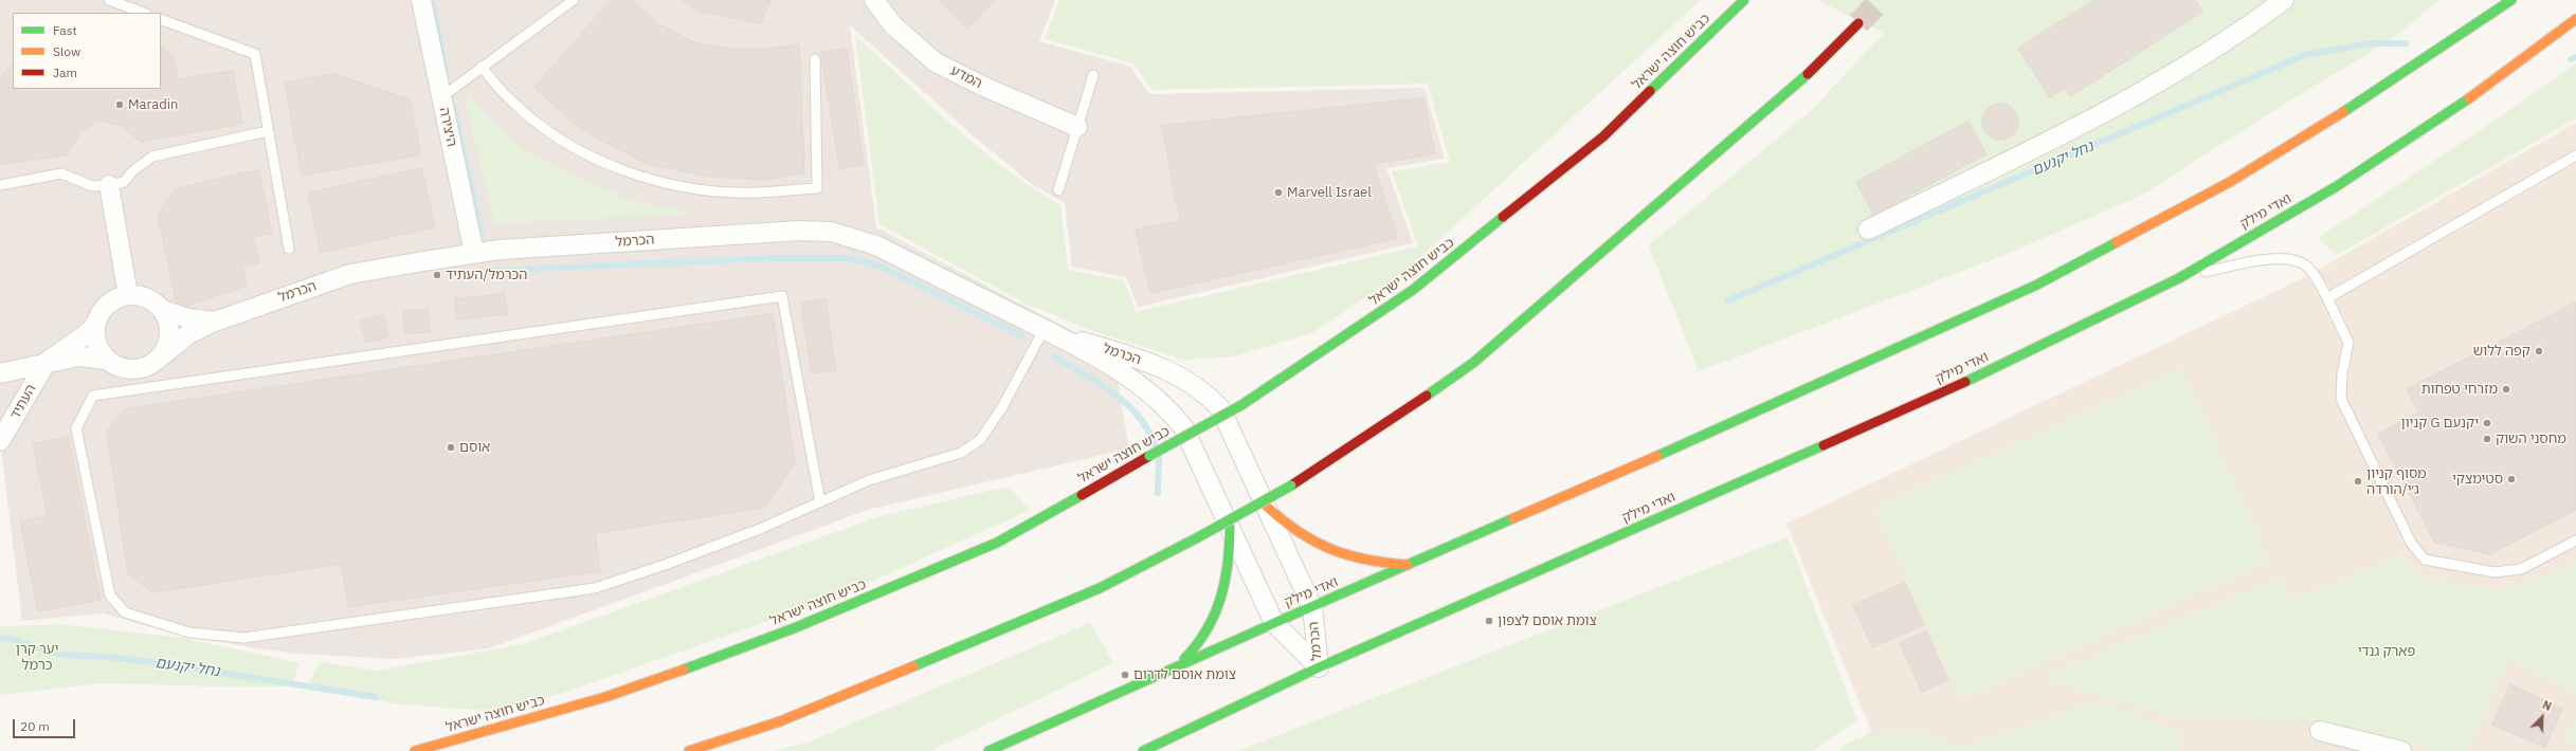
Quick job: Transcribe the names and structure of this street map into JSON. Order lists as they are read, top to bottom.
{
  "streets": {
    "main road": ["כביש חוצה ישראל", "ואדי מילק"],
    "street": [
      "המדע",
      "היצירה",
      "הכרמל",
      "העתיד"
    ]
  },
  "crossings": [
    ["היצירה", "הכרמל"],
    ["ואדי מילק", "הכרמל"]
  ],
  "water": ["נחל יקנעם"],
  "parks": ["יער קרן כרמל", "פארק גנדי"],
  "places": [
    "Maradin",
    "Marvell Israel",
    "הכרמל/העתיד",
    "קפה ללוש",
    "מזרחי טפחות",
    "קניון G יקנעם",
    "מחסני השוק",
    "אוסם",
    "סטימצקי",
    "מסוף קניון ג׳י/הורדה",
    "צומת אוסם לצפון",
    "צומת אוסם לדרום"
  ],
  "legend": ["Fast", "Slow", "Jam"],
  "scale_bar": "20 m",
  "north": "top right"
}
